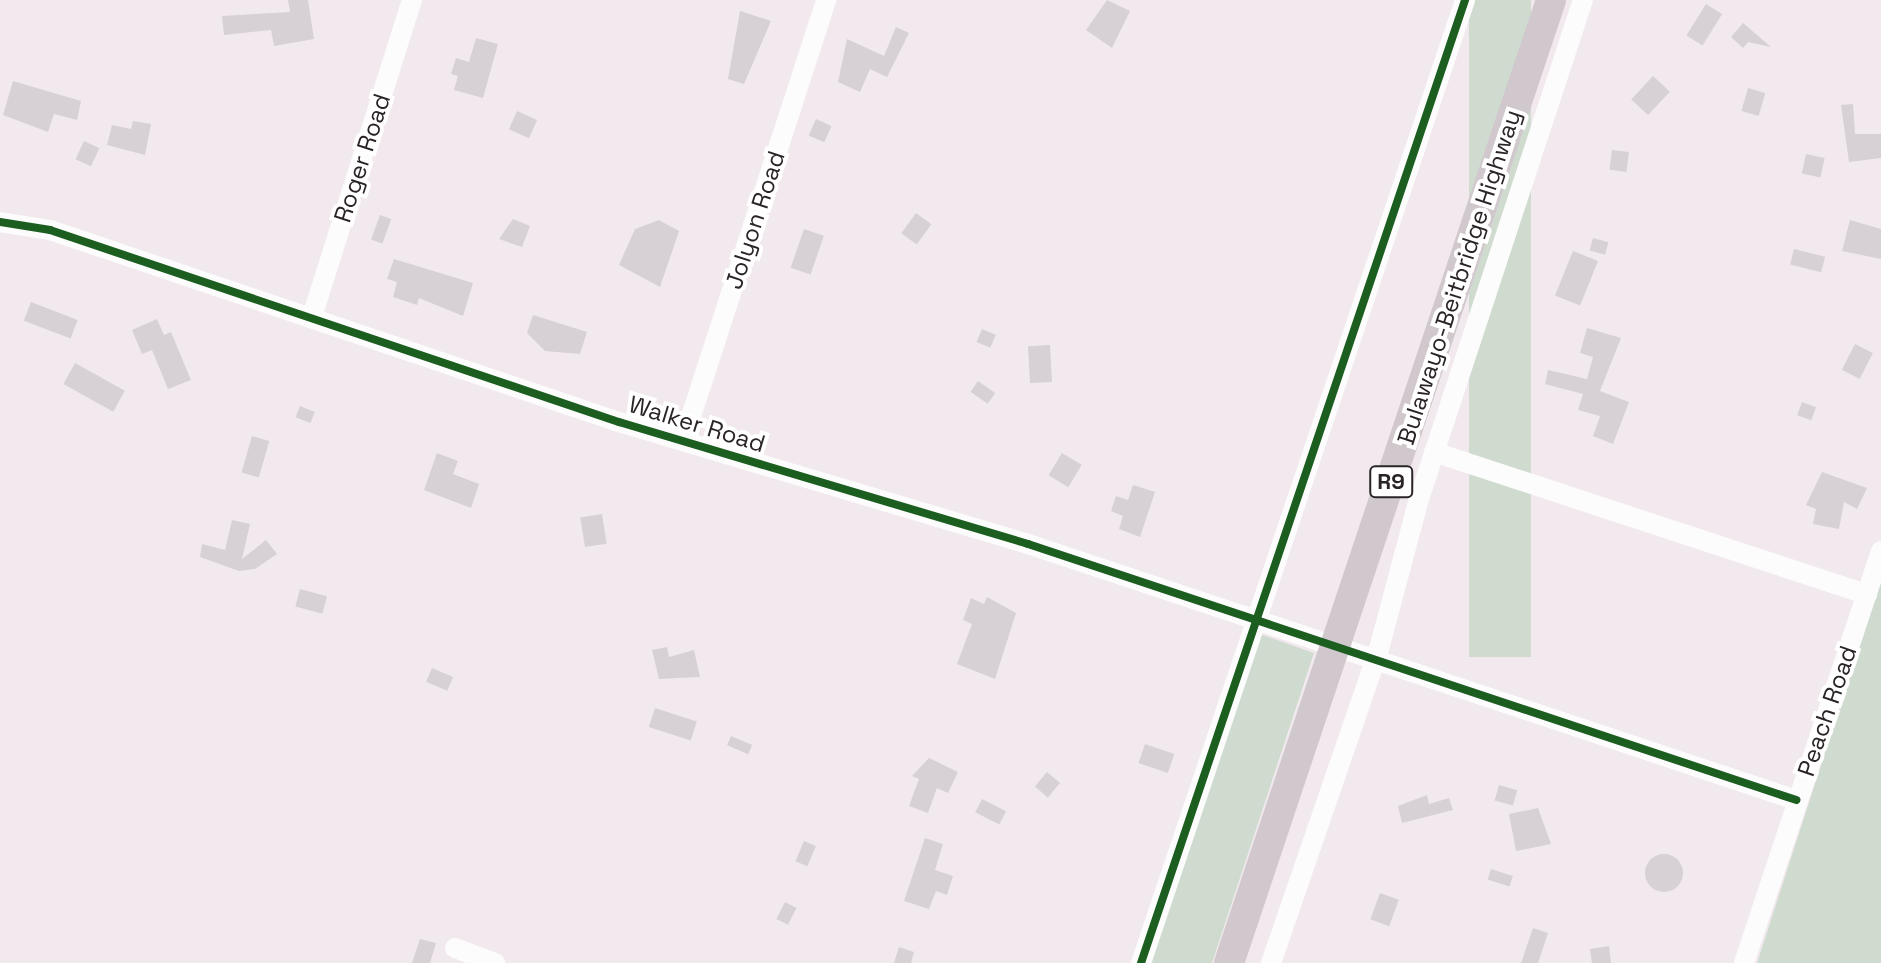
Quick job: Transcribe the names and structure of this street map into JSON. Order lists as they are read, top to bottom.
{
  "streets": {
    "highway": ["Bulawayo-Beitbridge Highway", "R9"],
    "street": [
      "Roger Road",
      "Jolyon Road",
      "Walker Road",
      "Peach Road"
    ]
  },
  "crossings": [
    ["Roger Road", "Walker Road"],
    ["Jolyon Road", "Walker Road"],
    ["Bulawayo-Beitbridge Highway", "Walker Road"],
    ["Walker Road", "Peach Road"]
  ]
}
